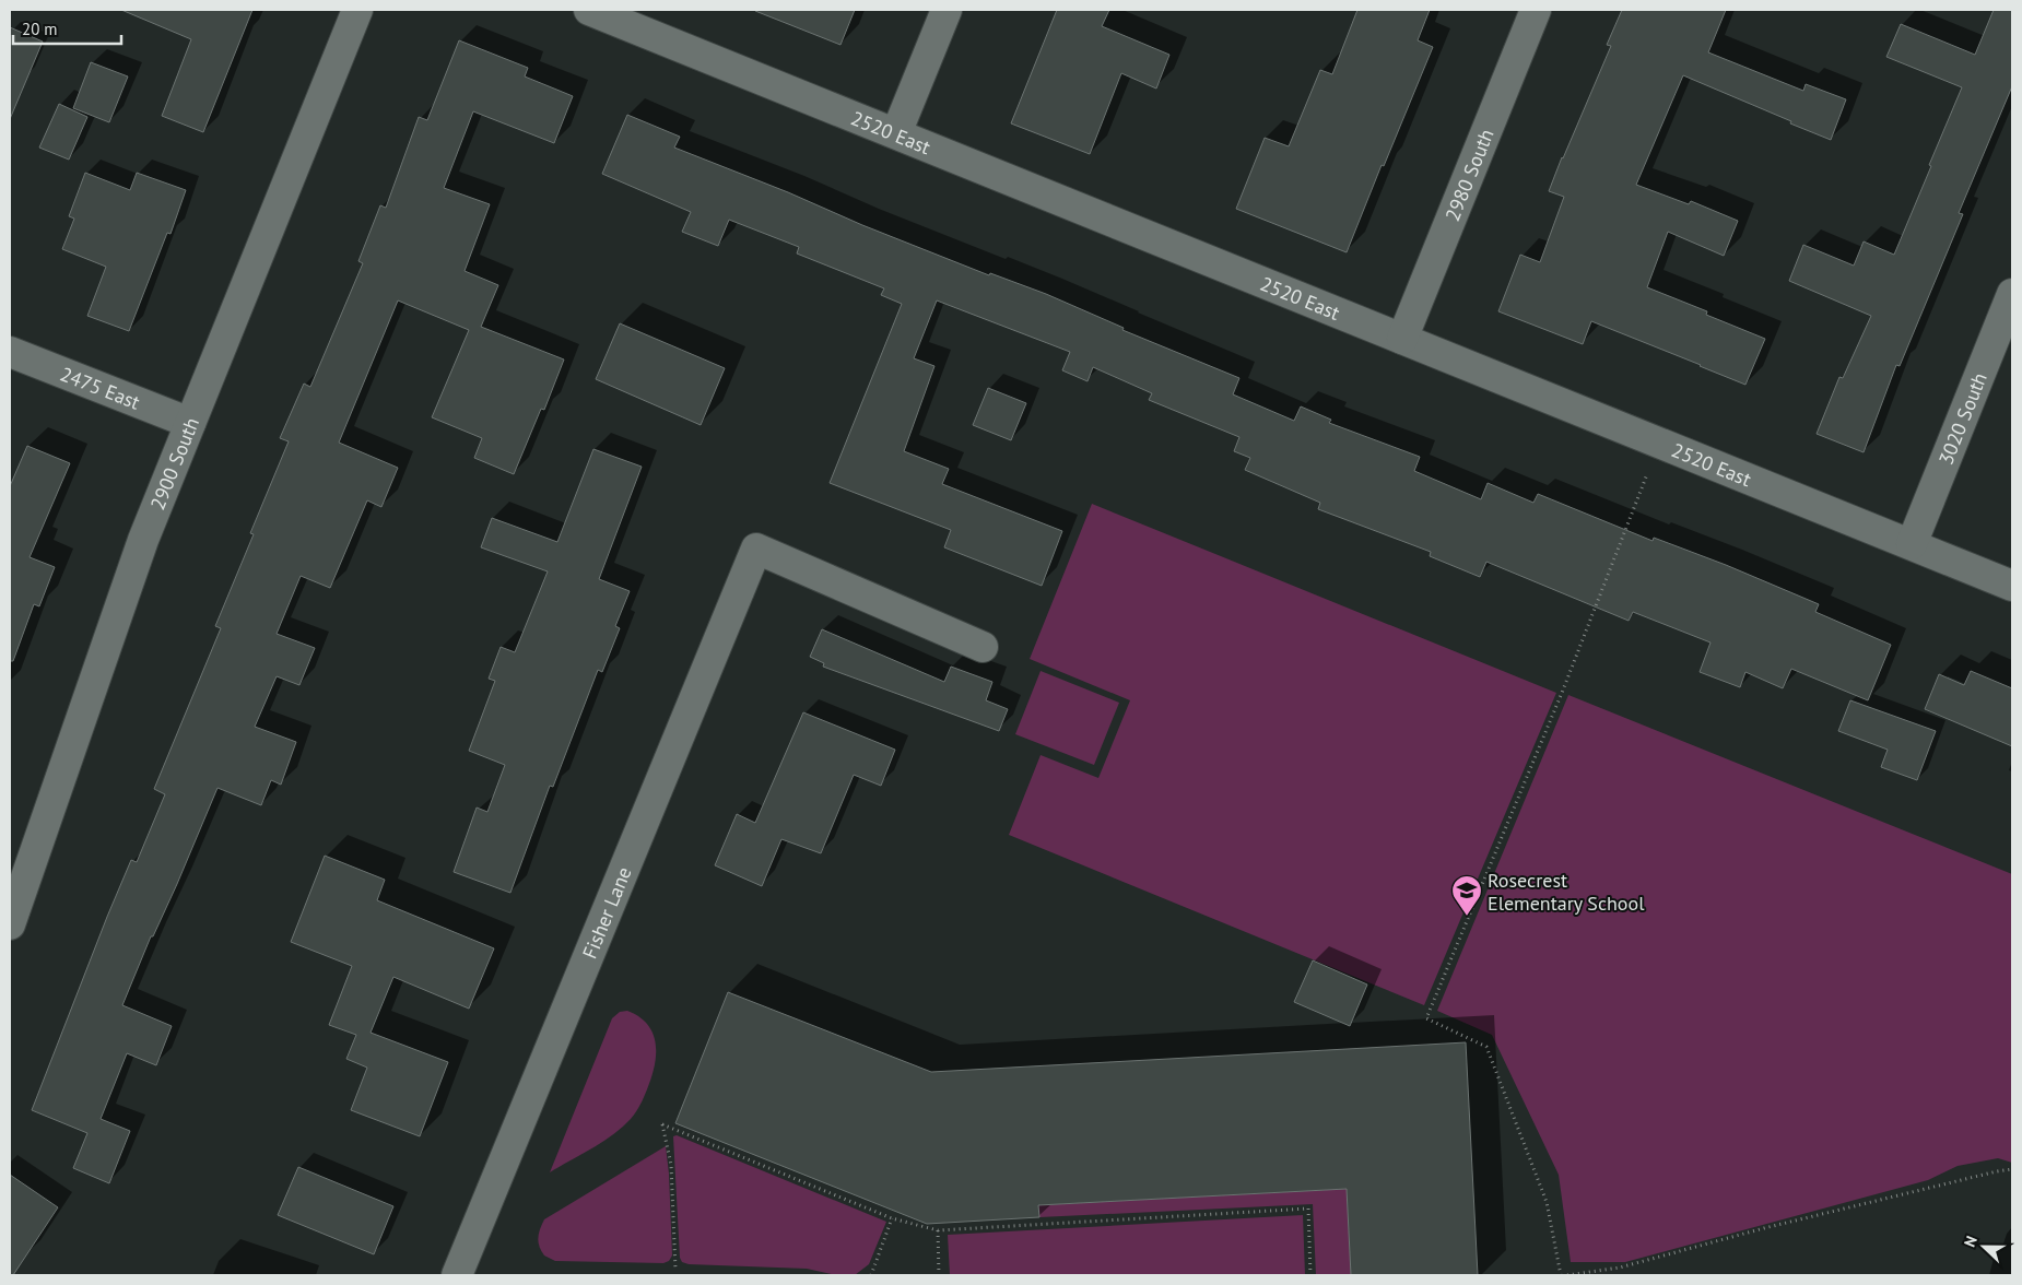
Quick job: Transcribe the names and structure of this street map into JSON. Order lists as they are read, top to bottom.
{
  "streets": {
    "street": [
      "2520 East",
      "2980 South",
      "2475 East",
      "3020 South",
      "2900 South",
      "Fisher Lane"
    ]
  },
  "crossings": [
    ["2520 East", "2980 South"],
    ["2520 East", "3020 South"],
    ["2475 East", "2900 South"]
  ],
  "places": {
    "school or university": ["Rosecrest Elementary School"]
  },
  "scale_bar": "20 m",
  "north": "left"
}
